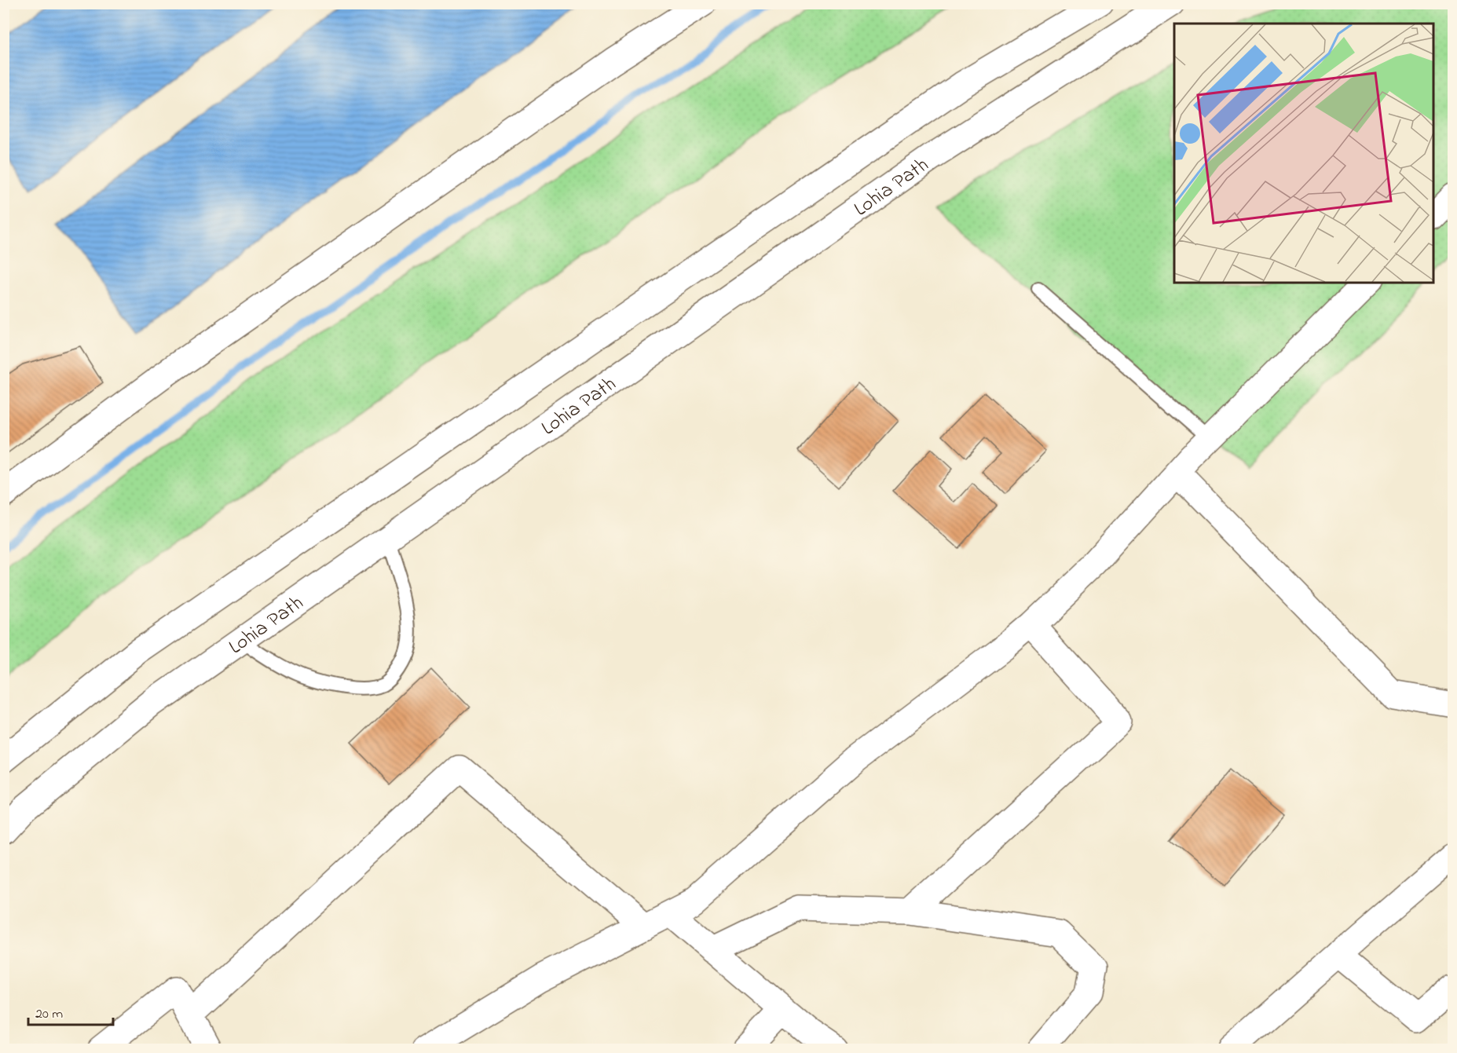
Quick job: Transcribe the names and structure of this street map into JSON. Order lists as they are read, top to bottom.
{
  "streets": {
    "street": ["Lohia Path"]
  },
  "scale_bar": "20 m"
}
